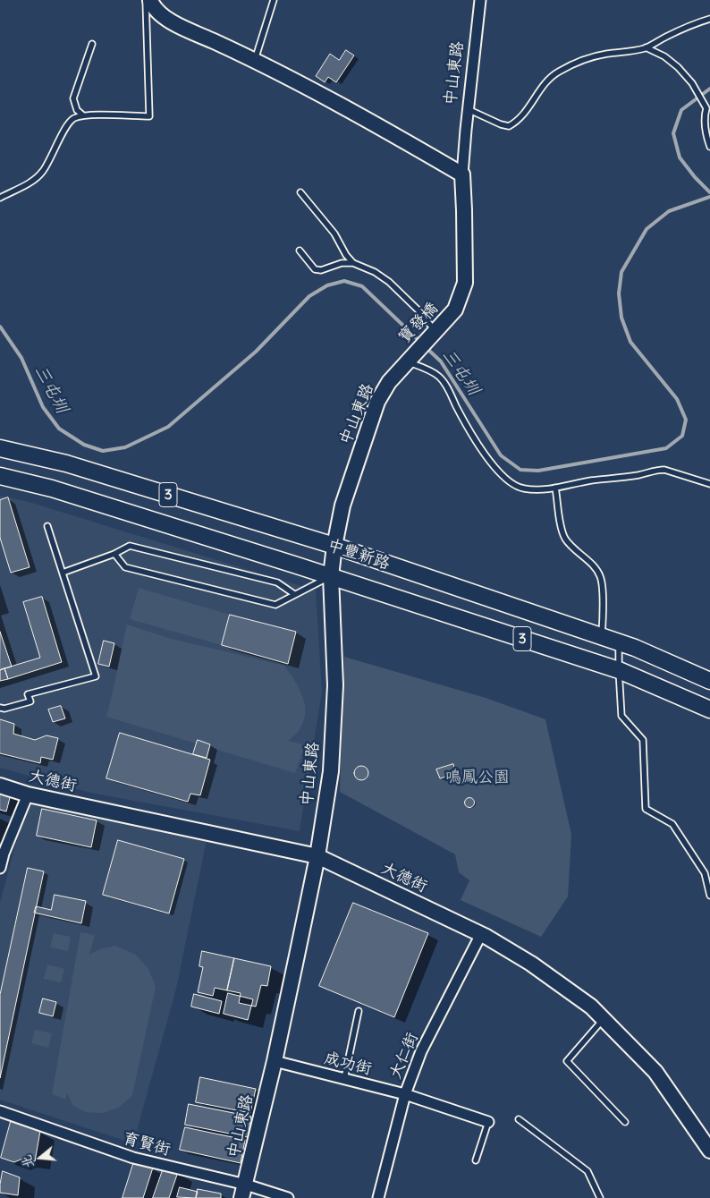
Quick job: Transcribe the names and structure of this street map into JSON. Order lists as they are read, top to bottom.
{
  "streets": {
    "main road": ["3", "中豐新路"],
    "street": [
      "中山東路",
      "寶發橋",
      "大德街",
      "大仁街",
      "成功街",
      "育賢街"
    ]
  },
  "crossings": [
    ["中山東路", "寶發橋"],
    ["中山東路", "中豐新路"],
    ["中山東路", "大德街"],
    ["中山東路", "成功街"],
    ["中山東路", "育賢街"],
    ["大德街", "大仁街"],
    ["大仁街", "成功街"]
  ],
  "water": ["三屯圳"],
  "parks": ["鳴鳳公園"],
  "north": "left"
}
